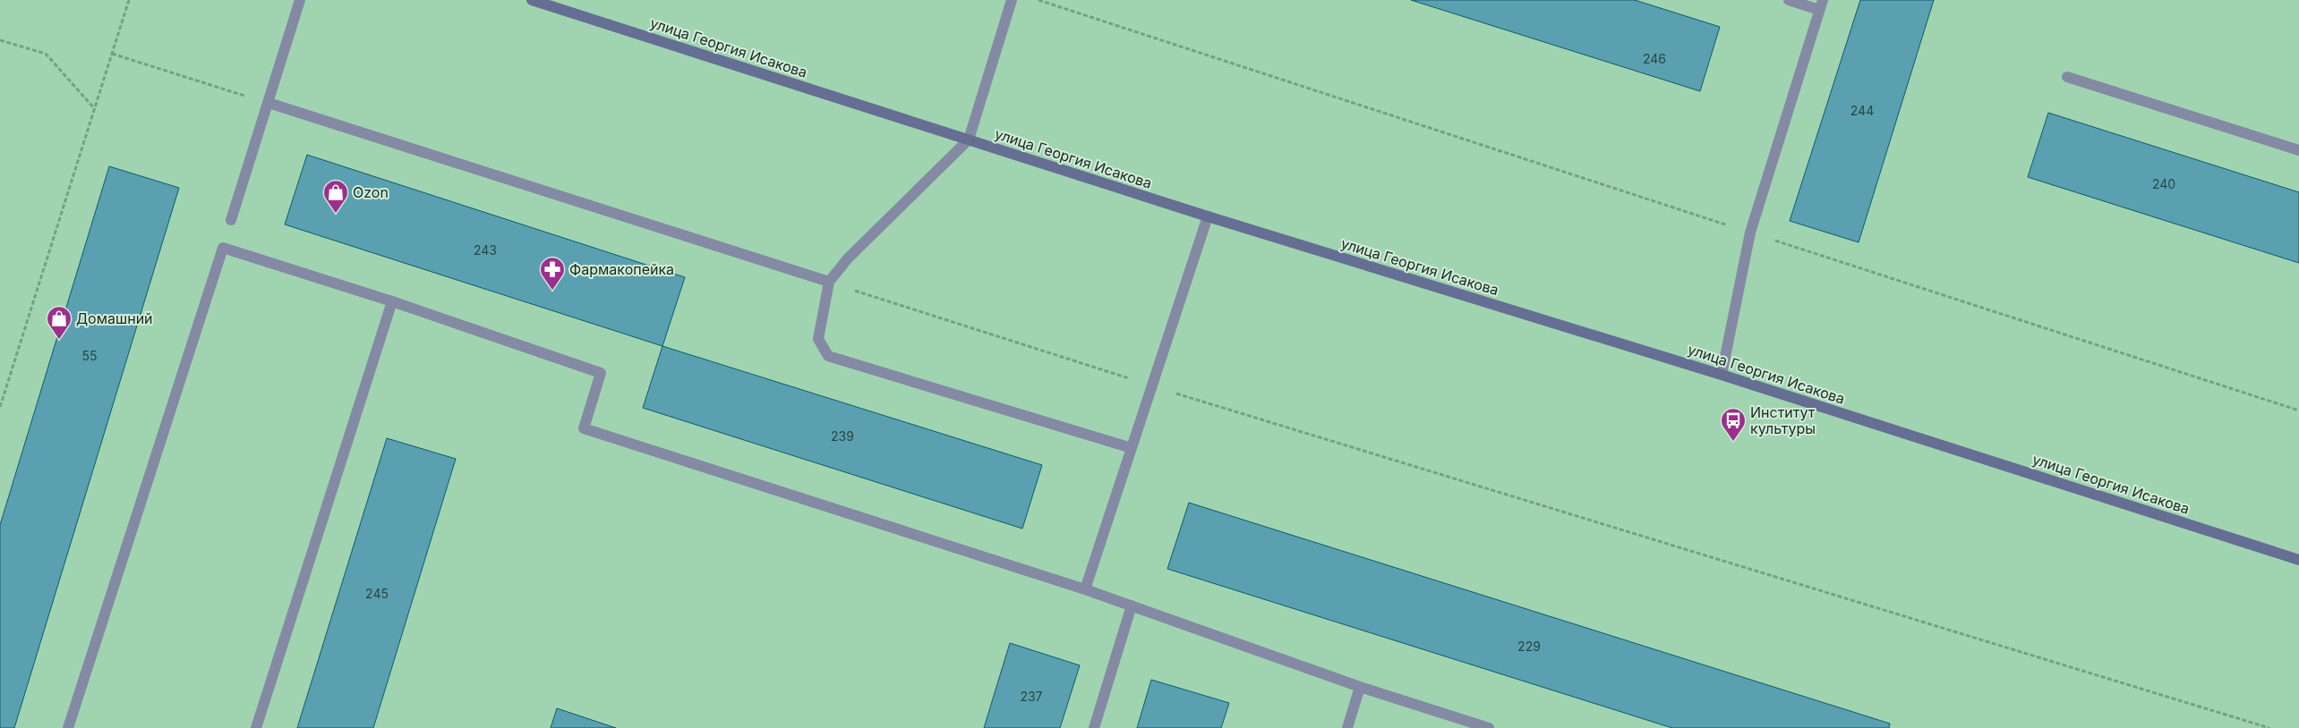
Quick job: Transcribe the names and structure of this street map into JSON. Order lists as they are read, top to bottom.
{
  "streets": {
    "street": ["улица Георгия Исакова"]
  },
  "places": {
    "shop": ["Ozon", "Домашний"],
    "pharmacy": ["Фармакопейка"],
    "bus stop": ["Институт культуры"]
  },
  "house_numbers": [
    "246",
    "244",
    "240",
    "243",
    "55",
    "239",
    "245",
    "229",
    "237"
  ]
}
